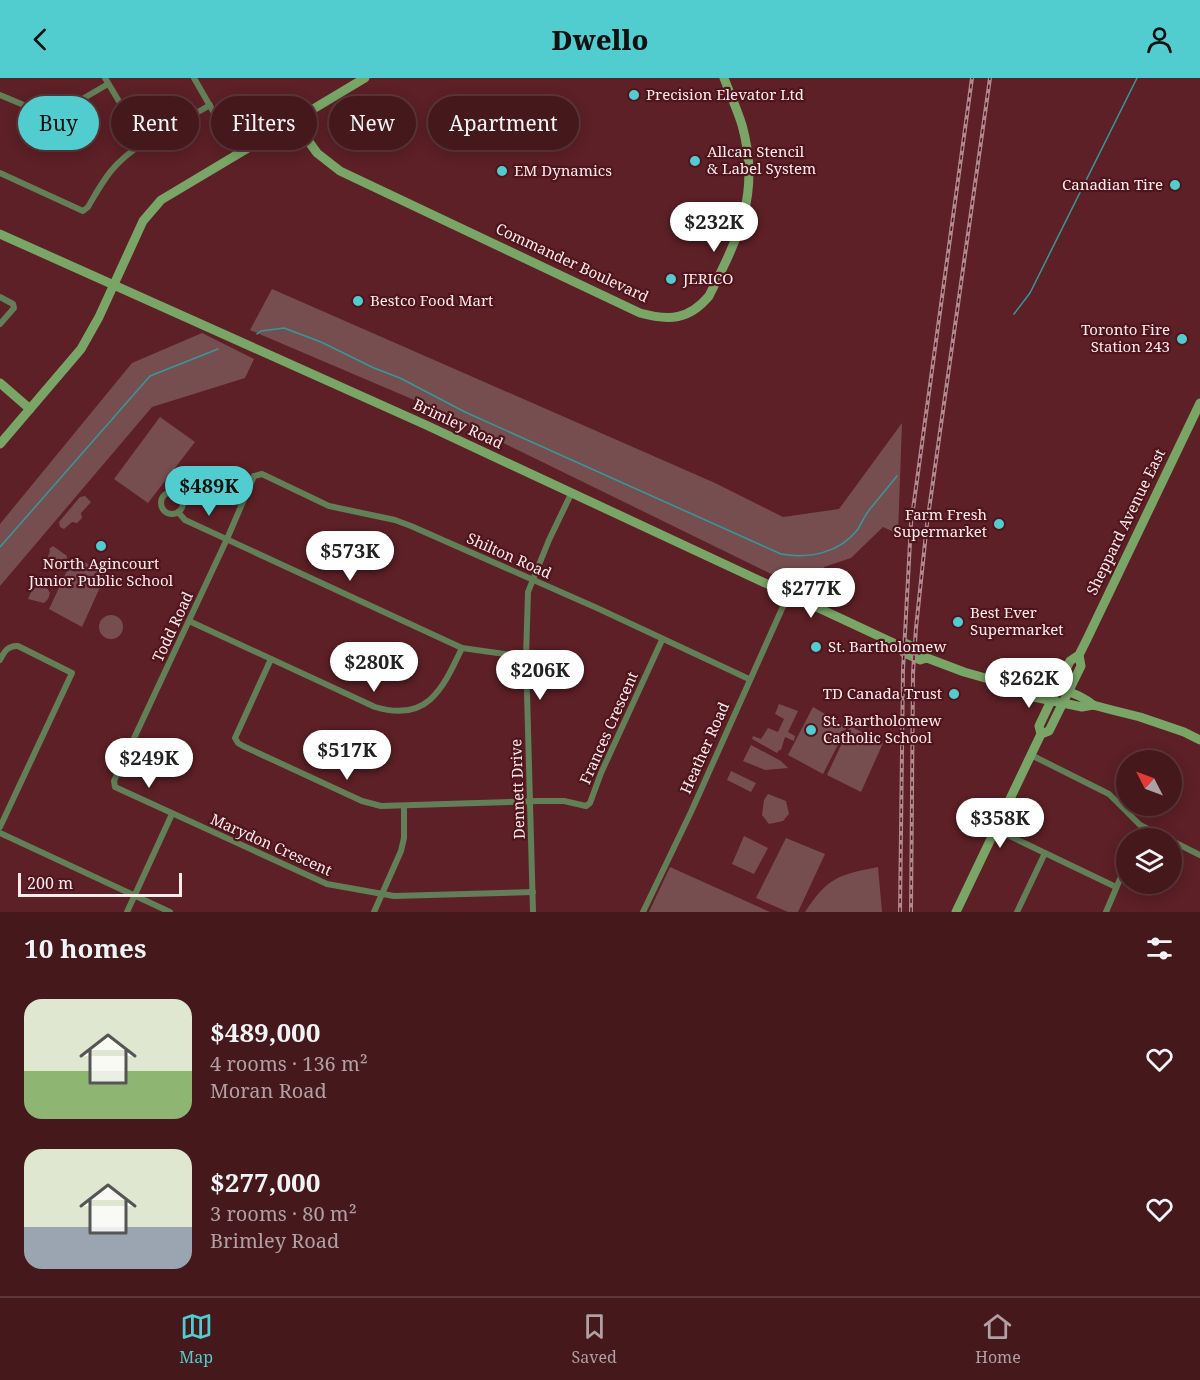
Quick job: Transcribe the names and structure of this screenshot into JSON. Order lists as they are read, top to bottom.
{
  "streets": {
    "main road": ["Commander Boulevard", "Brimley Road", "Sheppard Avenue East"],
    "street": [
      "Shilton Road",
      "Todd Road",
      "Frances Crescent",
      "Heather Road",
      "Dennett Drive",
      "Marydon Crescent"
    ]
  },
  "crossings": [
    ["Brimley Road", "Sheppard Avenue East"],
    ["Brimley Road", "Heather Road"],
    ["Brimley Road", "Dennett Drive"],
    ["Shilton Road", "Todd Road"],
    ["Shilton Road", "Frances Crescent"],
    ["Shilton Road", "Heather Road"],
    ["Shilton Road", "Dennett Drive"],
    ["Todd Road", "Marydon Crescent"],
    ["Frances Crescent", "Dennett Drive"],
    ["Dennett Drive", "Marydon Crescent"]
  ],
  "places": [
    "Precision Elevator Ltd",
    "Allcan Stencil & Label System",
    "EM Dynamics",
    "Canadian Tire",
    "JERICO",
    "Bestco Food Mart",
    "Toronto Fire Station 243",
    "Farm Fresh Supermarket",
    "North Agincourt Junior Public School",
    "Best Ever Supermarket",
    "St. Bartholomew",
    "TD Canada Trust",
    "St. Bartholomew Catholic School"
  ],
  "scale_bar": "200 m",
  "north": "top left",
  "page": {
    "header": "Dwello",
    "chip": [
      "Buy",
      "Rent",
      "Filters",
      "New",
      "Apartment"
    ],
    "price": [
      "$232K",
      "$489K",
      "$573K",
      "$277K",
      "$280K",
      "$206K",
      "$262K",
      "$517K",
      "$249K",
      "$358K"
    ],
    "scale": "200 m",
    "heading": "10 homes",
    "list": [
      {
        "name": "$489,000",
        "note": "4 rooms · 136 m² · Moran Road"
      },
      {
        "name": "$277,000",
        "note": "3 rooms · 80 m² · Brimley Road"
      }
    ],
    "tabs": ["Map", "Saved", "Home"]
  }
}
